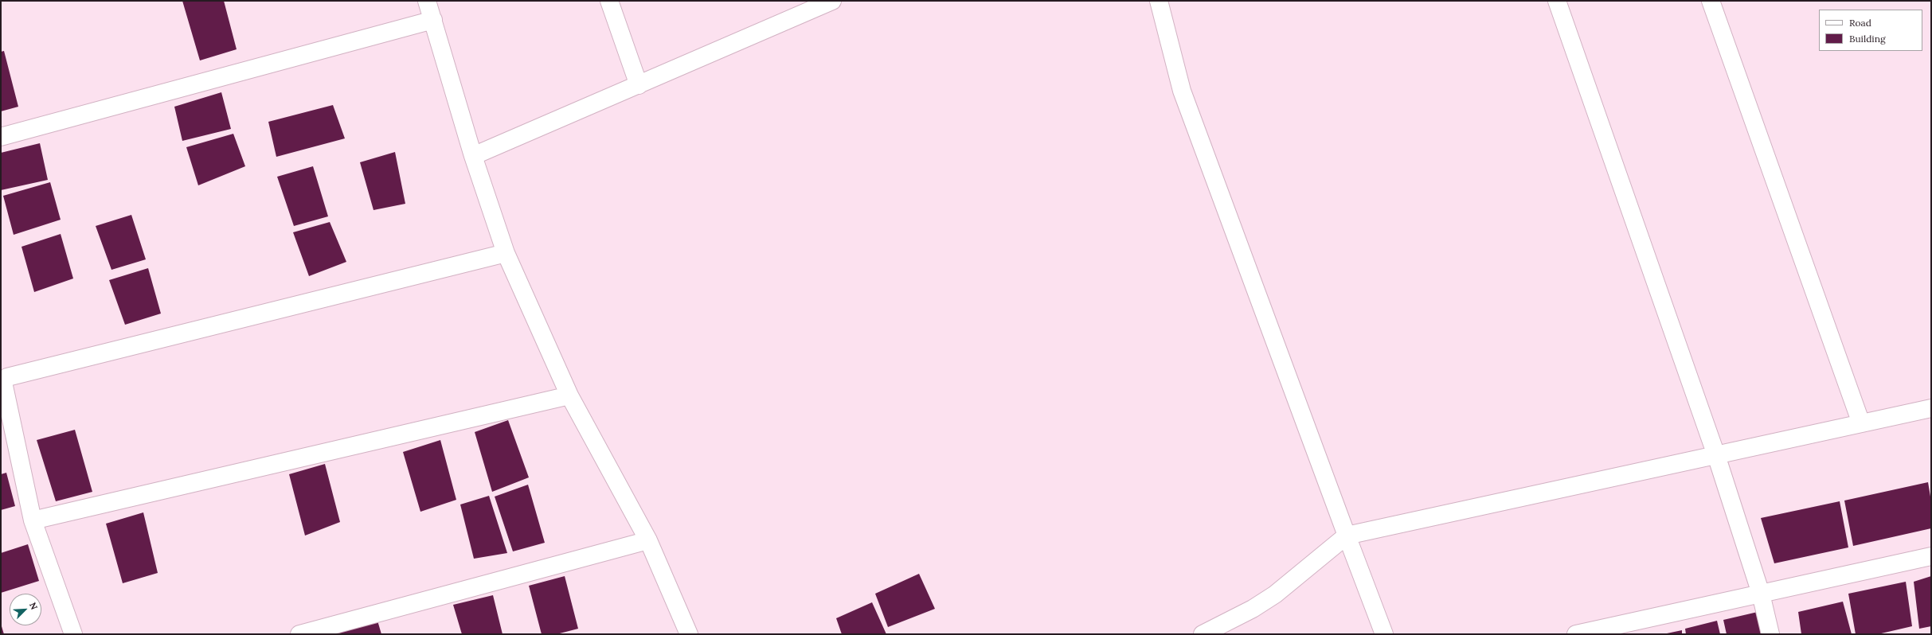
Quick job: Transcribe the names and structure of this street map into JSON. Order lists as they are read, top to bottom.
{
  "legend": ["Road", "Building"],
  "north": "top right"
}
